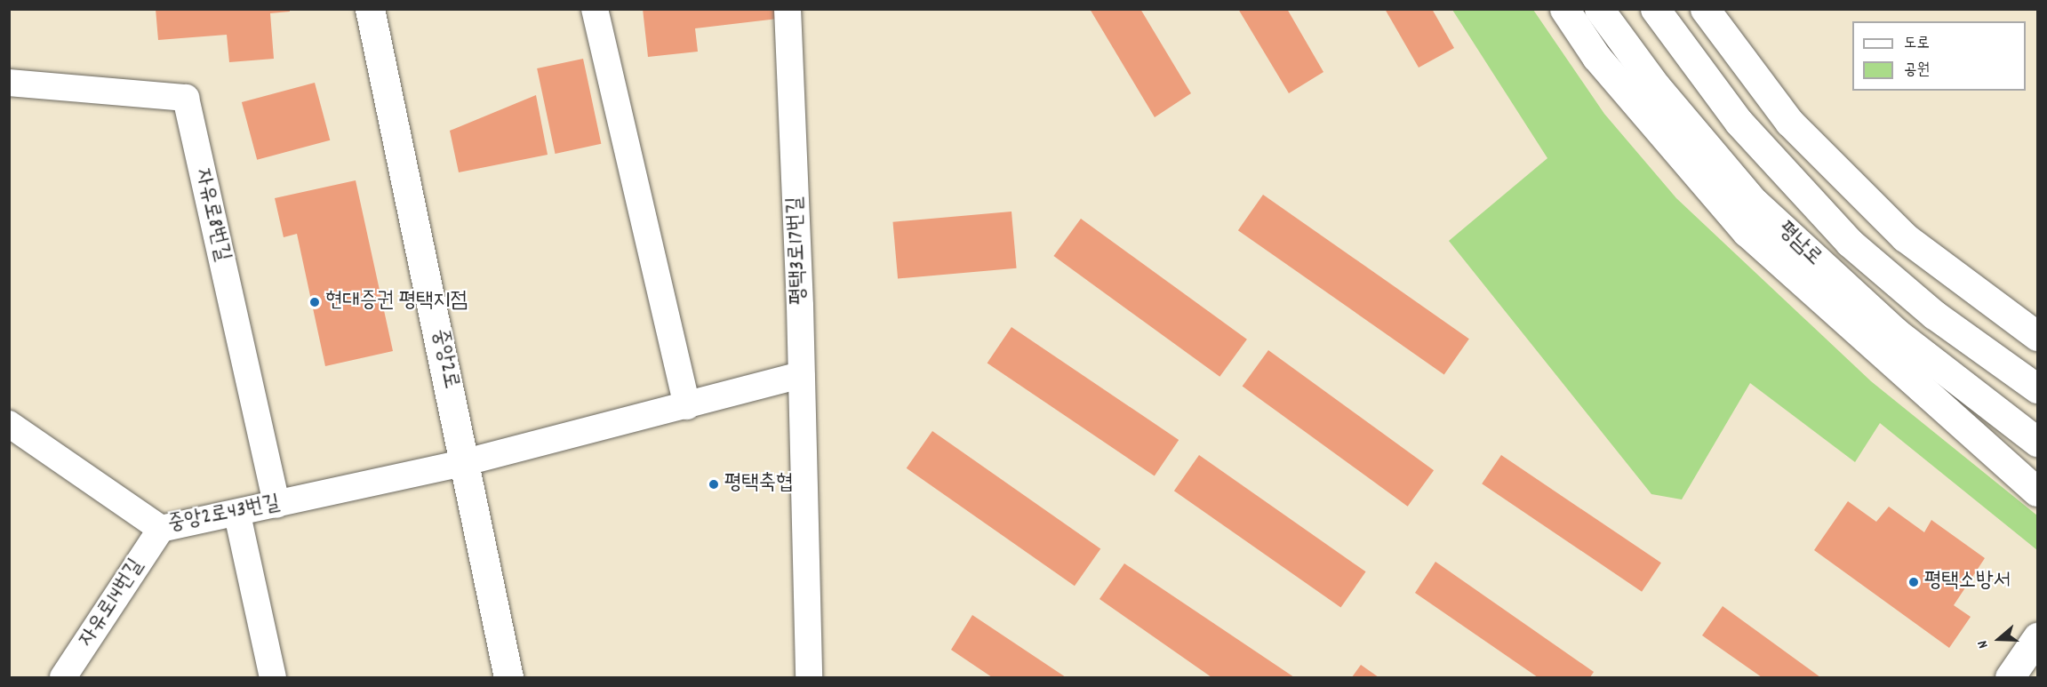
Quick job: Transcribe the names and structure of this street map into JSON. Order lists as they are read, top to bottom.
{
  "streets": {
    "main road": ["평남로", "중앙2로"],
    "street": [
      "자유로8번길",
      "평택3로17번길",
      "중앙2로43번길",
      "자유로14번길"
    ]
  },
  "crossings": [
    ["자유로8번길", "중앙2로43번길"],
    ["중앙2로", "중앙2로43번길"],
    ["중앙2로43번길", "자유로14번길"]
  ],
  "places": ["현대증권 평택지점", "평택축협", "평택소방서"],
  "legend": ["도로", "공원"],
  "north": "left"
}
